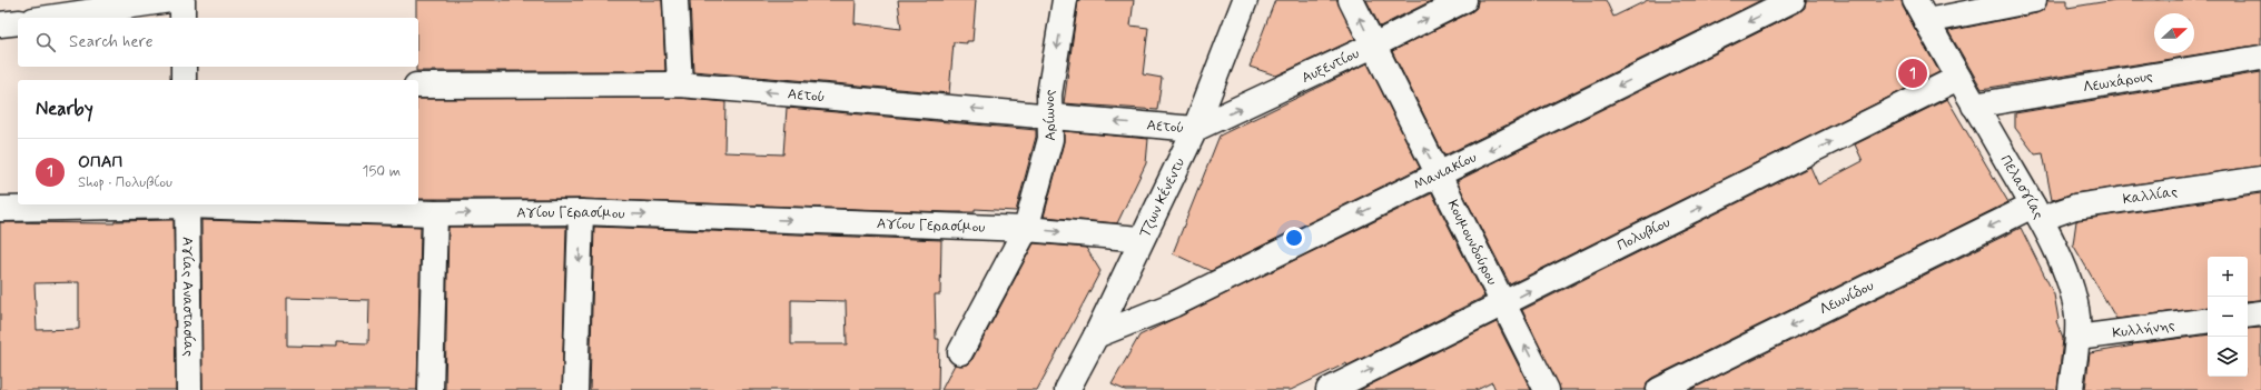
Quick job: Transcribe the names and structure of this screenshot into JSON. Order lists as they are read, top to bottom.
{
  "streets": {
    "street": [
      "Αυξεντίου",
      "Λεωχάρους",
      "Αετού",
      "Αρίωνος",
      "Μανιακίου",
      "Πελασγίας",
      "Καλλίας",
      "Τζων Κένεντυ",
      "Αγίου Γερασίμου",
      "Πολυβίου",
      "Κουμουνδούρου",
      "Αγίας Αναστασίας",
      "Λεωνίδου",
      "Κυλλήνης"
    ]
  },
  "crossings": [
    ["Αυξεντίου", "Αετού"],
    ["Αυξεντίου", "Τζων Κένεντυ"],
    ["Αυξεντίου", "Κουμουνδούρου"],
    ["Λεωχάρους", "Πελασγίας"],
    ["Αετού", "Αρίωνος"],
    ["Αετού", "Τζων Κένεντυ"],
    ["Αρίωνος", "Αγίου Γερασίμου"],
    ["Μανιακίου", "Τζων Κένεντυ"],
    ["Μανιακίου", "Κουμουνδούρου"],
    ["Πελασγίας", "Καλλίας"],
    ["Πελασγίας", "Πολυβίου"],
    ["Πελασγίας", "Λεωνίδου"],
    ["Πελασγίας", "Κυλλήνης"],
    ["Καλλίας", "Λεωνίδου"],
    ["Τζων Κένεντυ", "Αγίου Γερασίμου"],
    ["Πολυβίου", "Κουμουνδούρου"]
  ],
  "one_way": [
    "Αυξεντίου",
    "Αετού",
    "Μανιακίου",
    "Αγίου Γερασίμου",
    "Πολυβίου",
    "Κουμουνδούρου",
    "Λεωνίδου"
  ],
  "north": "right",
  "page": {
    "search": "Search here",
    "pins": "1",
    "heading": "Nearby",
    "list": [
      {
        "mark": "1",
        "name": "ΟΠΑΠ",
        "note": "Shop · Πολυβίου",
        "value": "150 m"
      }
    ],
    "map_buttons": ["+", "−"]
  }
}
